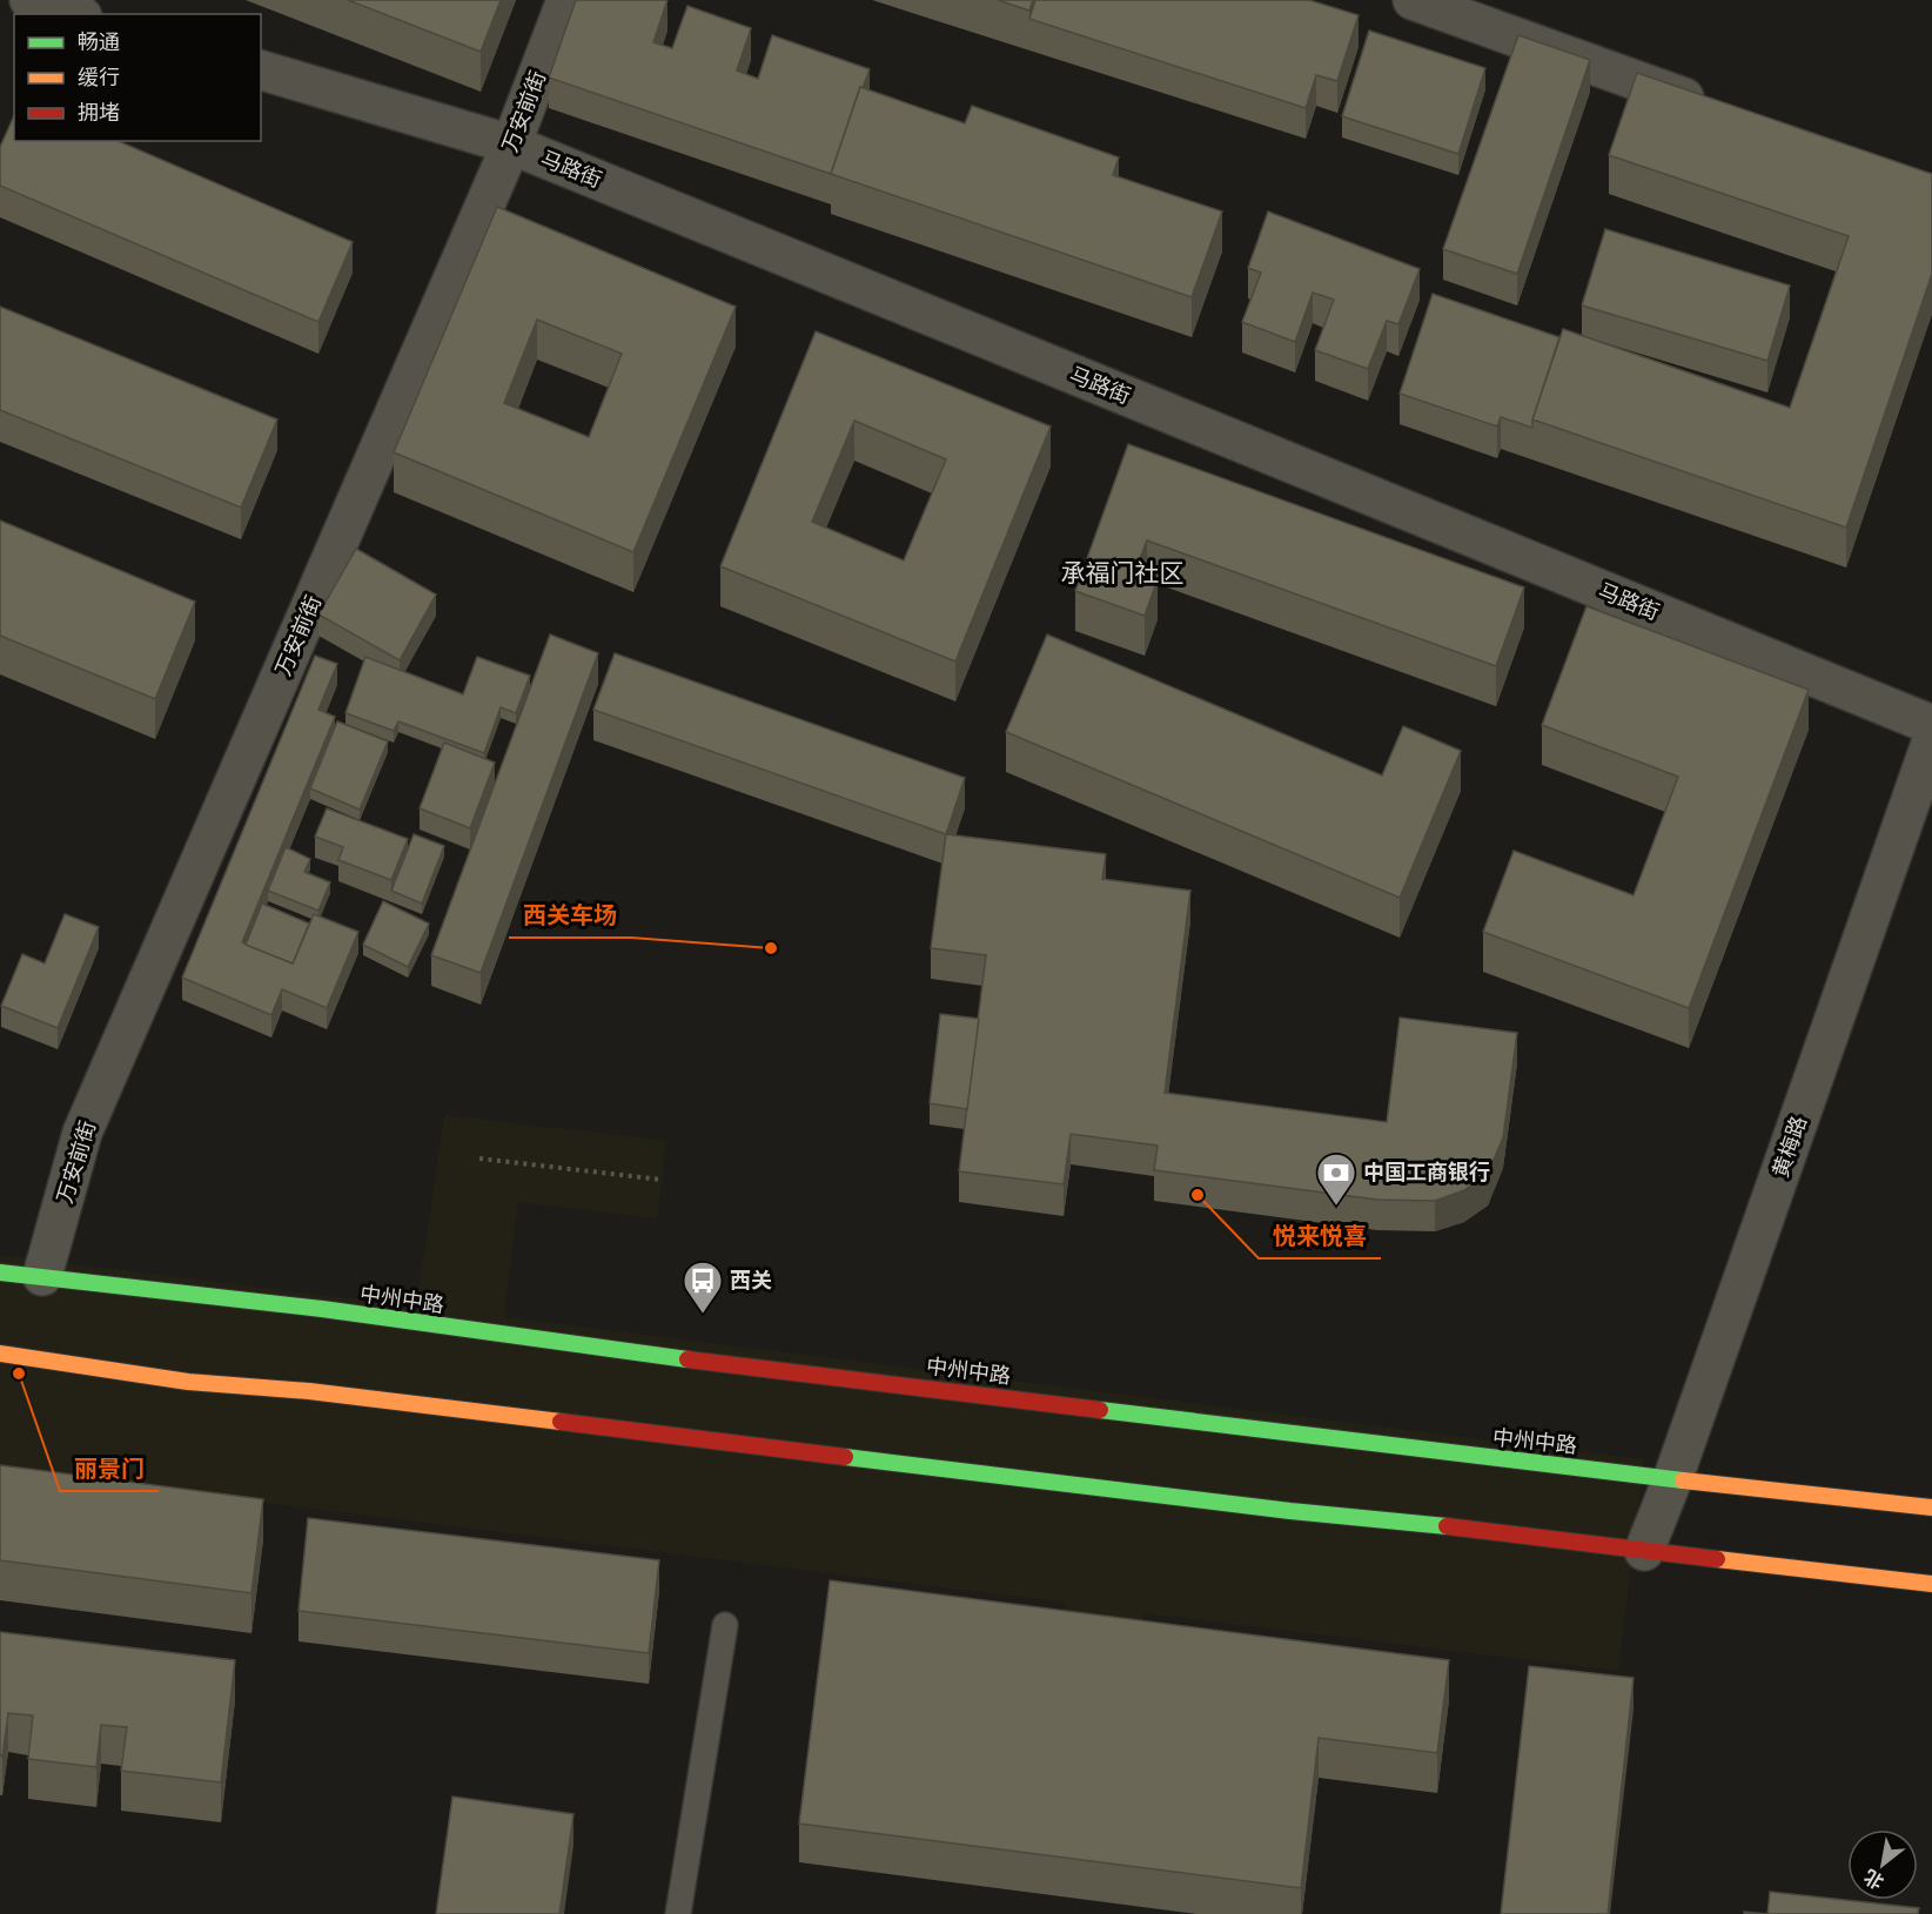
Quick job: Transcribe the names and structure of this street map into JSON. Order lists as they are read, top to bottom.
{
  "streets": {
    "main road": ["中州中路"],
    "street": ["万安前街", "马路街", "黄梅路"]
  },
  "crossings": [
    ["万安前街", "马路街"],
    ["万安前街", "中州中路"],
    ["黄梅路", "中州中路"]
  ],
  "districts": ["承福门社区"],
  "places": {
    "other": ["西关车场", "悦来悦喜", "丽景门"],
    "bank": ["中国工商银行"],
    "bus stop": ["西关"]
  },
  "legend": ["畅通", "缓行", "拥堵"],
  "north": "bottom left"
}
